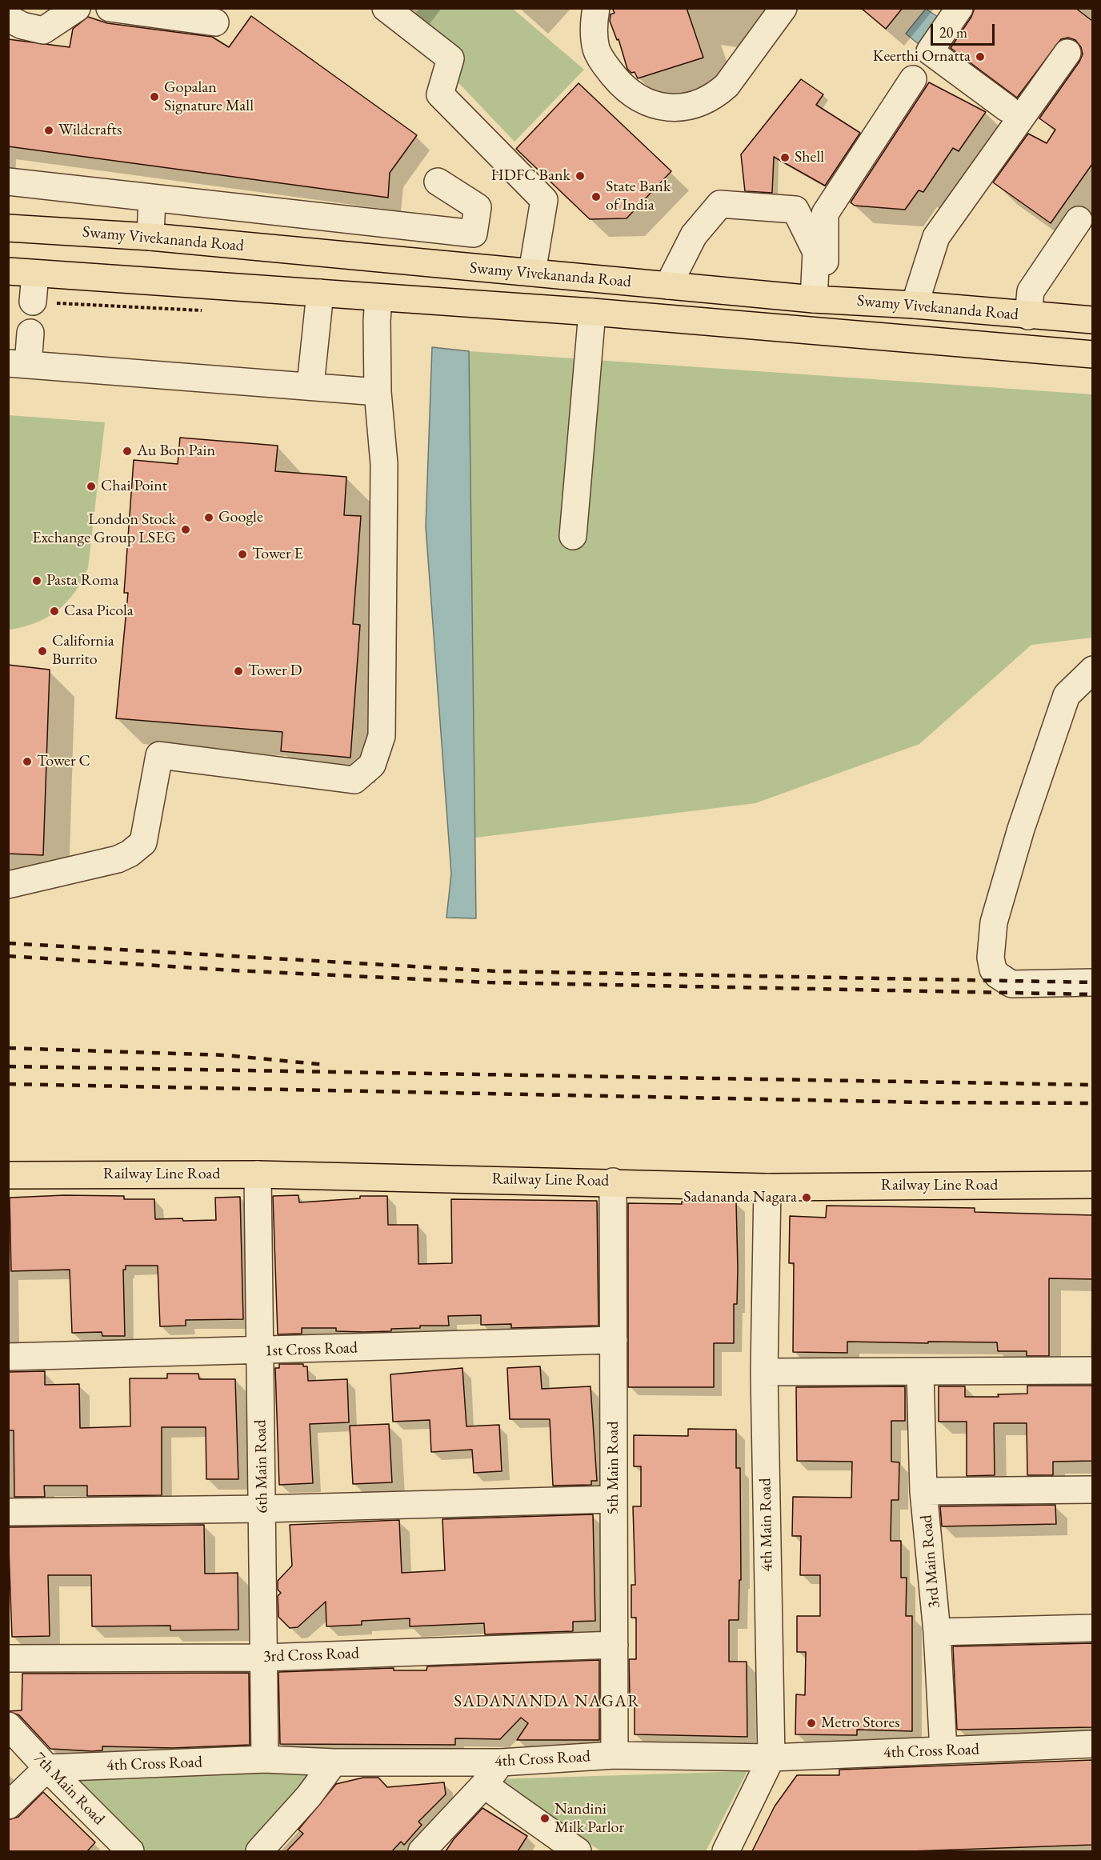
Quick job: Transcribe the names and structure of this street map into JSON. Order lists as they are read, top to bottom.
{
  "streets": {
    "main road": ["Swamy Vivekananda Road", "Railway Line Road"],
    "street": [
      "1st Cross Road",
      "6th Main Road",
      "5th Main Road",
      "4th Main Road",
      "3rd Main Road",
      "3rd Cross Road",
      "4th Cross Road",
      "7th Main Road"
    ]
  },
  "crossings": [
    ["Railway Line Road", "6th Main Road"],
    ["Railway Line Road", "5th Main Road"],
    ["Railway Line Road", "4th Main Road"],
    ["1st Cross Road", "6th Main Road"],
    ["1st Cross Road", "5th Main Road"],
    ["6th Main Road", "3rd Cross Road"],
    ["6th Main Road", "4th Cross Road"],
    ["5th Main Road", "3rd Cross Road"],
    ["5th Main Road", "4th Cross Road"],
    ["4th Main Road", "4th Cross Road"],
    ["3rd Main Road", "4th Cross Road"],
    ["4th Cross Road", "7th Main Road"]
  ],
  "districts": ["SADANANDA NAGAR"],
  "places": [
    "Keerthi Ornatta",
    "Gopalan Signature Mall",
    "Wildcrafts",
    "Shell",
    "HDFC Bank",
    "State Bank of India",
    "Au Bon Pain",
    "Chai Point",
    "Google",
    "London Stock Exchange Group LSEG",
    "Tower E",
    "Pasta Roma",
    "Casa Picola",
    "California Burrito",
    "Tower D",
    "Tower C",
    "Sadananda Nagara",
    "Metro Stores",
    "Nandini Milk Parlor"
  ],
  "scale_bar": "20 m"
}
